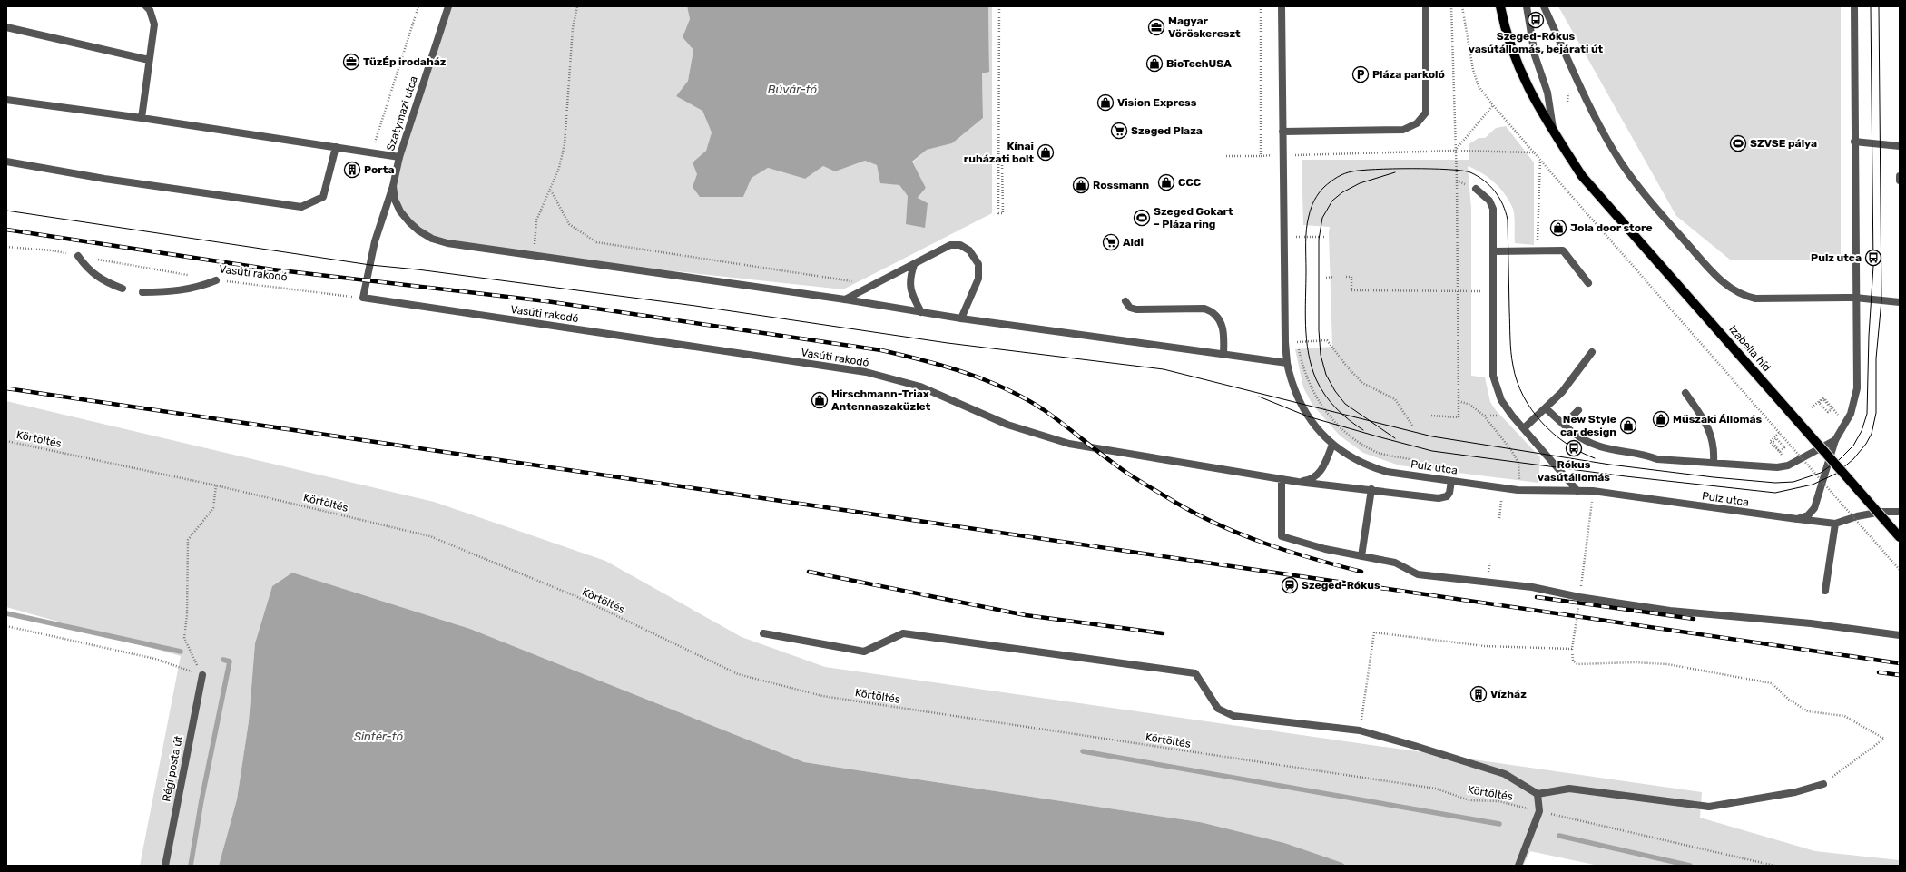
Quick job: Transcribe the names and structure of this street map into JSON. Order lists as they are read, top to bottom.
{
  "streets": {
    "main road": ["Izabella híd"],
    "street": [
      "Szatymazi utca",
      "Vasúti rakodó",
      "Pulz utca",
      "Régi posta út"
    ],
    "path": ["Körtöltés"]
  },
  "crossings": [
    ["Szatymazi utca", "Vasúti rakodó"],
    ["Vasúti rakodó", "Pulz utca"]
  ],
  "water": ["Búvár-tó", "Sintér-tó"],
  "places": {
    "bus stop": ["Szeged-Rókus vasútállomás, bejárati út", "Pulz utca", "Rókus vasútállomás"],
    "office": ["Magyar Vöröskereszt", "TüzÉp irodaház"],
    "shop": [
      "BioTechUSA",
      "Vision Express",
      "Kínai ruházati bolt",
      "CCC",
      "Rossmann",
      "Jola door store",
      "Hirschmann-Triax Antennaszaküzlet",
      "Műszaki Állomás",
      "New Style car design"
    ],
    "parking": ["Pláza parkoló"],
    "supermarket": ["Szeged Plaza", "Aldi"],
    "sports": ["SZVSE pálya", "Szeged Gokart – Pláza ring"],
    "building": ["Porta", "Vízház"],
    "station": ["Szeged-Rókus"]
  }
}
